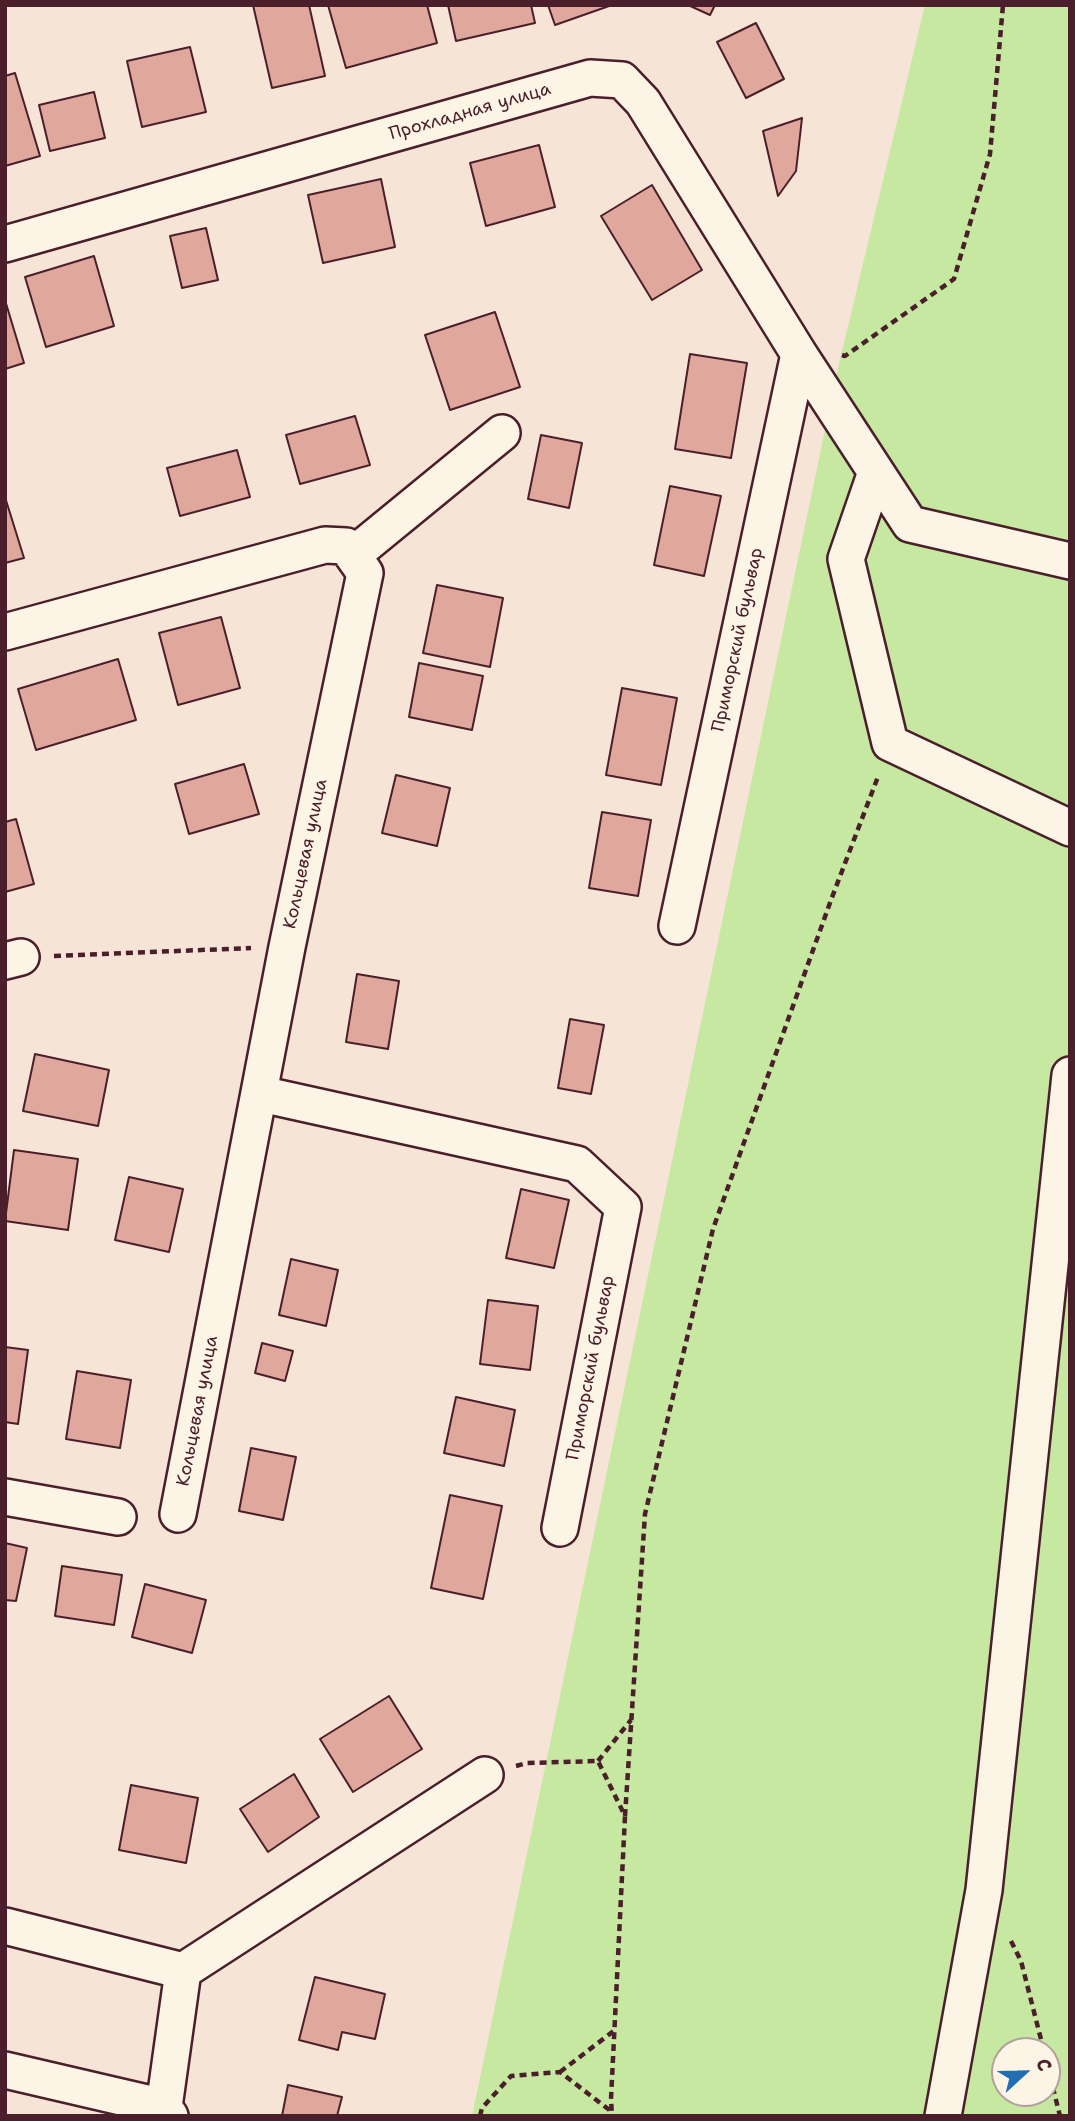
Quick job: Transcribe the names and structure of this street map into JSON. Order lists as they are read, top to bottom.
{
  "streets": {
    "street": ["Прохладная улица", "Приморский бульвар", "Кольцевая улица"]
  },
  "crossings": [
    ["Прохладная улица", "Приморский бульвар"],
    ["Приморский бульвар", "Кольцевая улица"]
  ],
  "north": "right"
}
